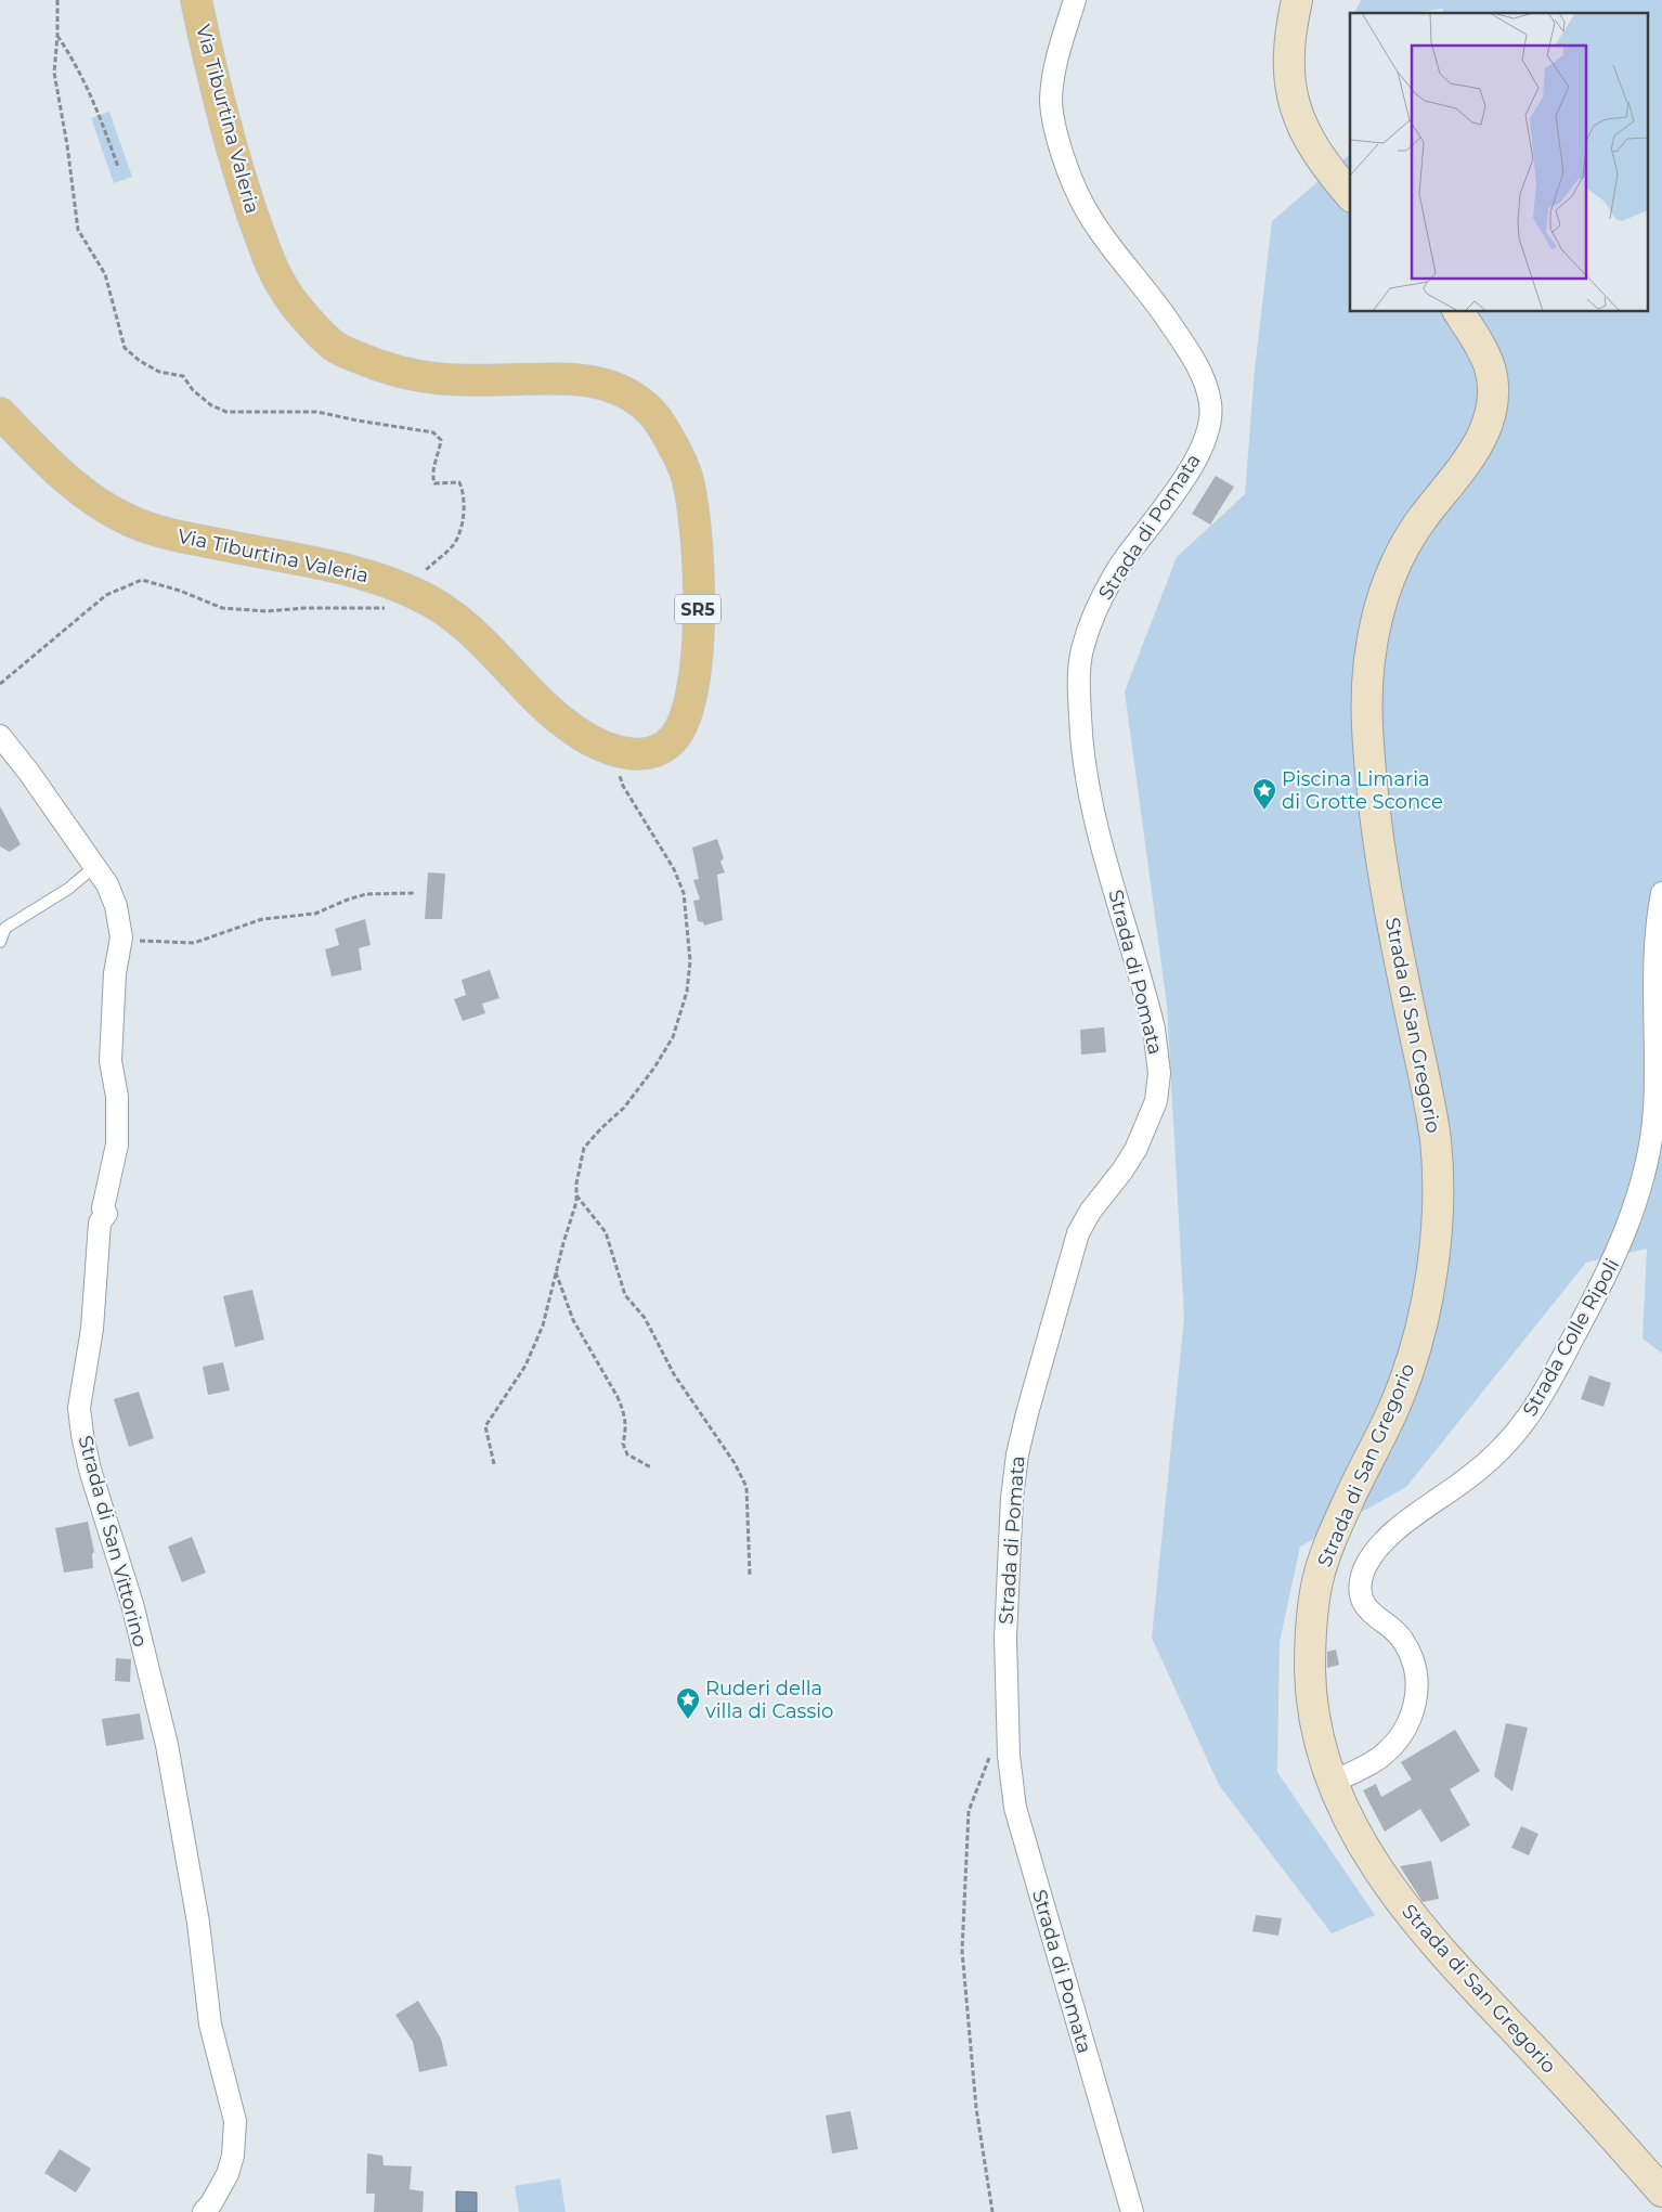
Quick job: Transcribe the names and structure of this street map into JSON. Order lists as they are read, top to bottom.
{
  "streets": {
    "main road": ["Via Tiburtina Valeria", "SR5"],
    "street": [
      "Strada di Pomata",
      "Strada di San Gregorio",
      "Strada Colle Ripoli",
      "Strada di San Vittorino"
    ]
  },
  "crossings": [
    ["Strada di San Gregorio", "Strada Colle Ripoli"]
  ],
  "places": {
    "place": ["Piscina Limaria di Grotte Sconce", "Ruderi della villa di Cassio"]
  }
}
